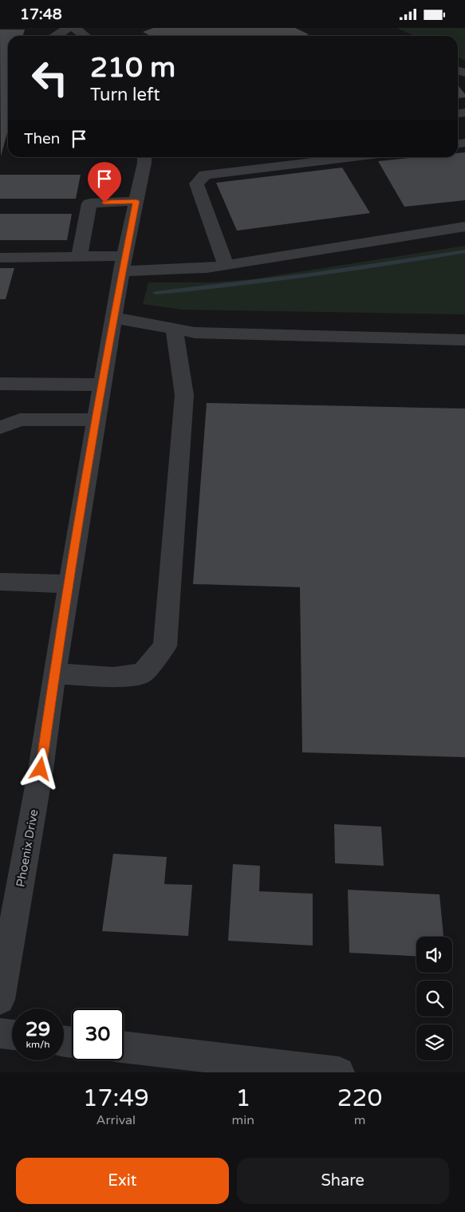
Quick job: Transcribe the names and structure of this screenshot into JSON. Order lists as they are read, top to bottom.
{
  "streets": {
    "street": ["Phoenix Drive"]
  },
  "page": {
    "status": "17:48",
    "turn": ["210 m", "Turn left"],
    "then": "Then",
    "speed": "29 km/h",
    "limit": "30",
    "eta": [
      "17:49",
      "Arrival",
      "1",
      "min",
      "220",
      "m"
    ],
    "buttons": ["Exit", "Share"]
  }
}
